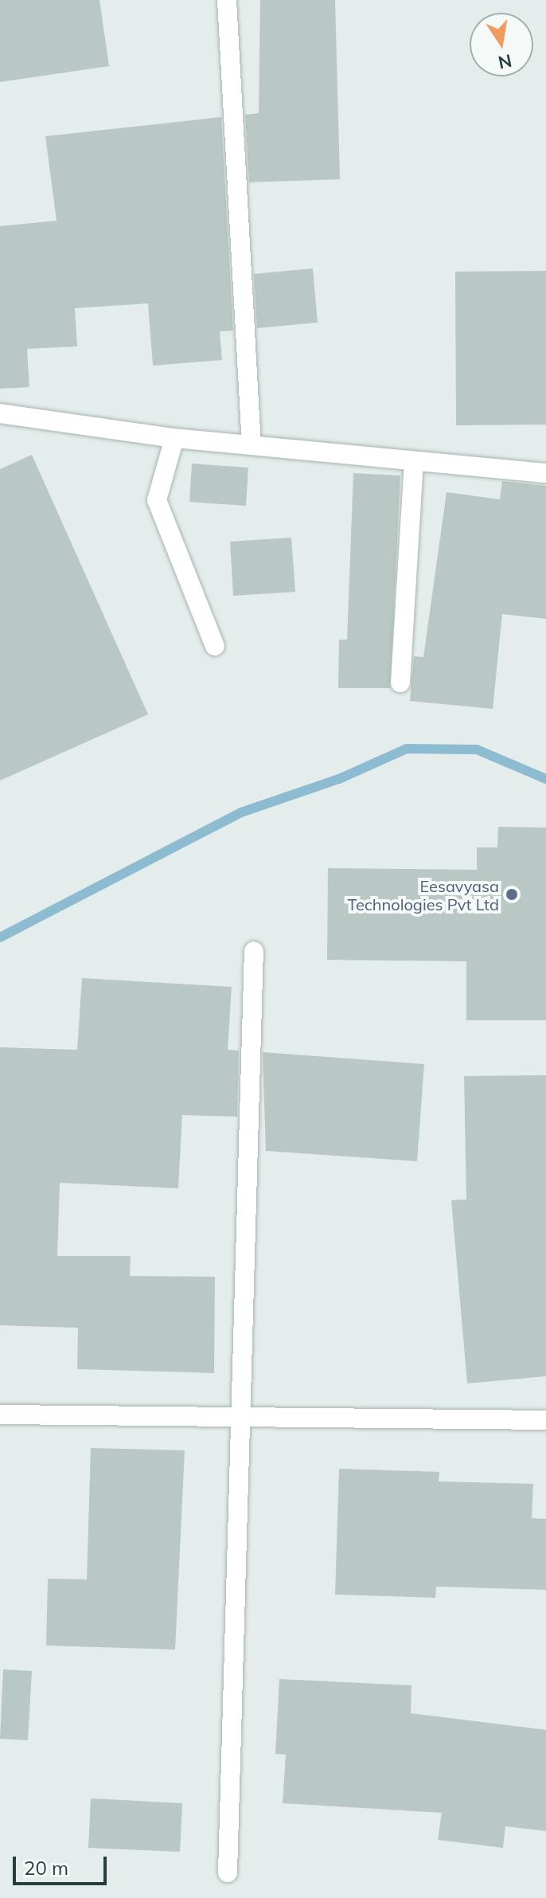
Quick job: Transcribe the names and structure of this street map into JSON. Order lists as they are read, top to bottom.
{
  "places": ["Eesavyasa Technologies Pvt Ltd"],
  "scale_bar": "20 m",
  "north": "bottom"
}
